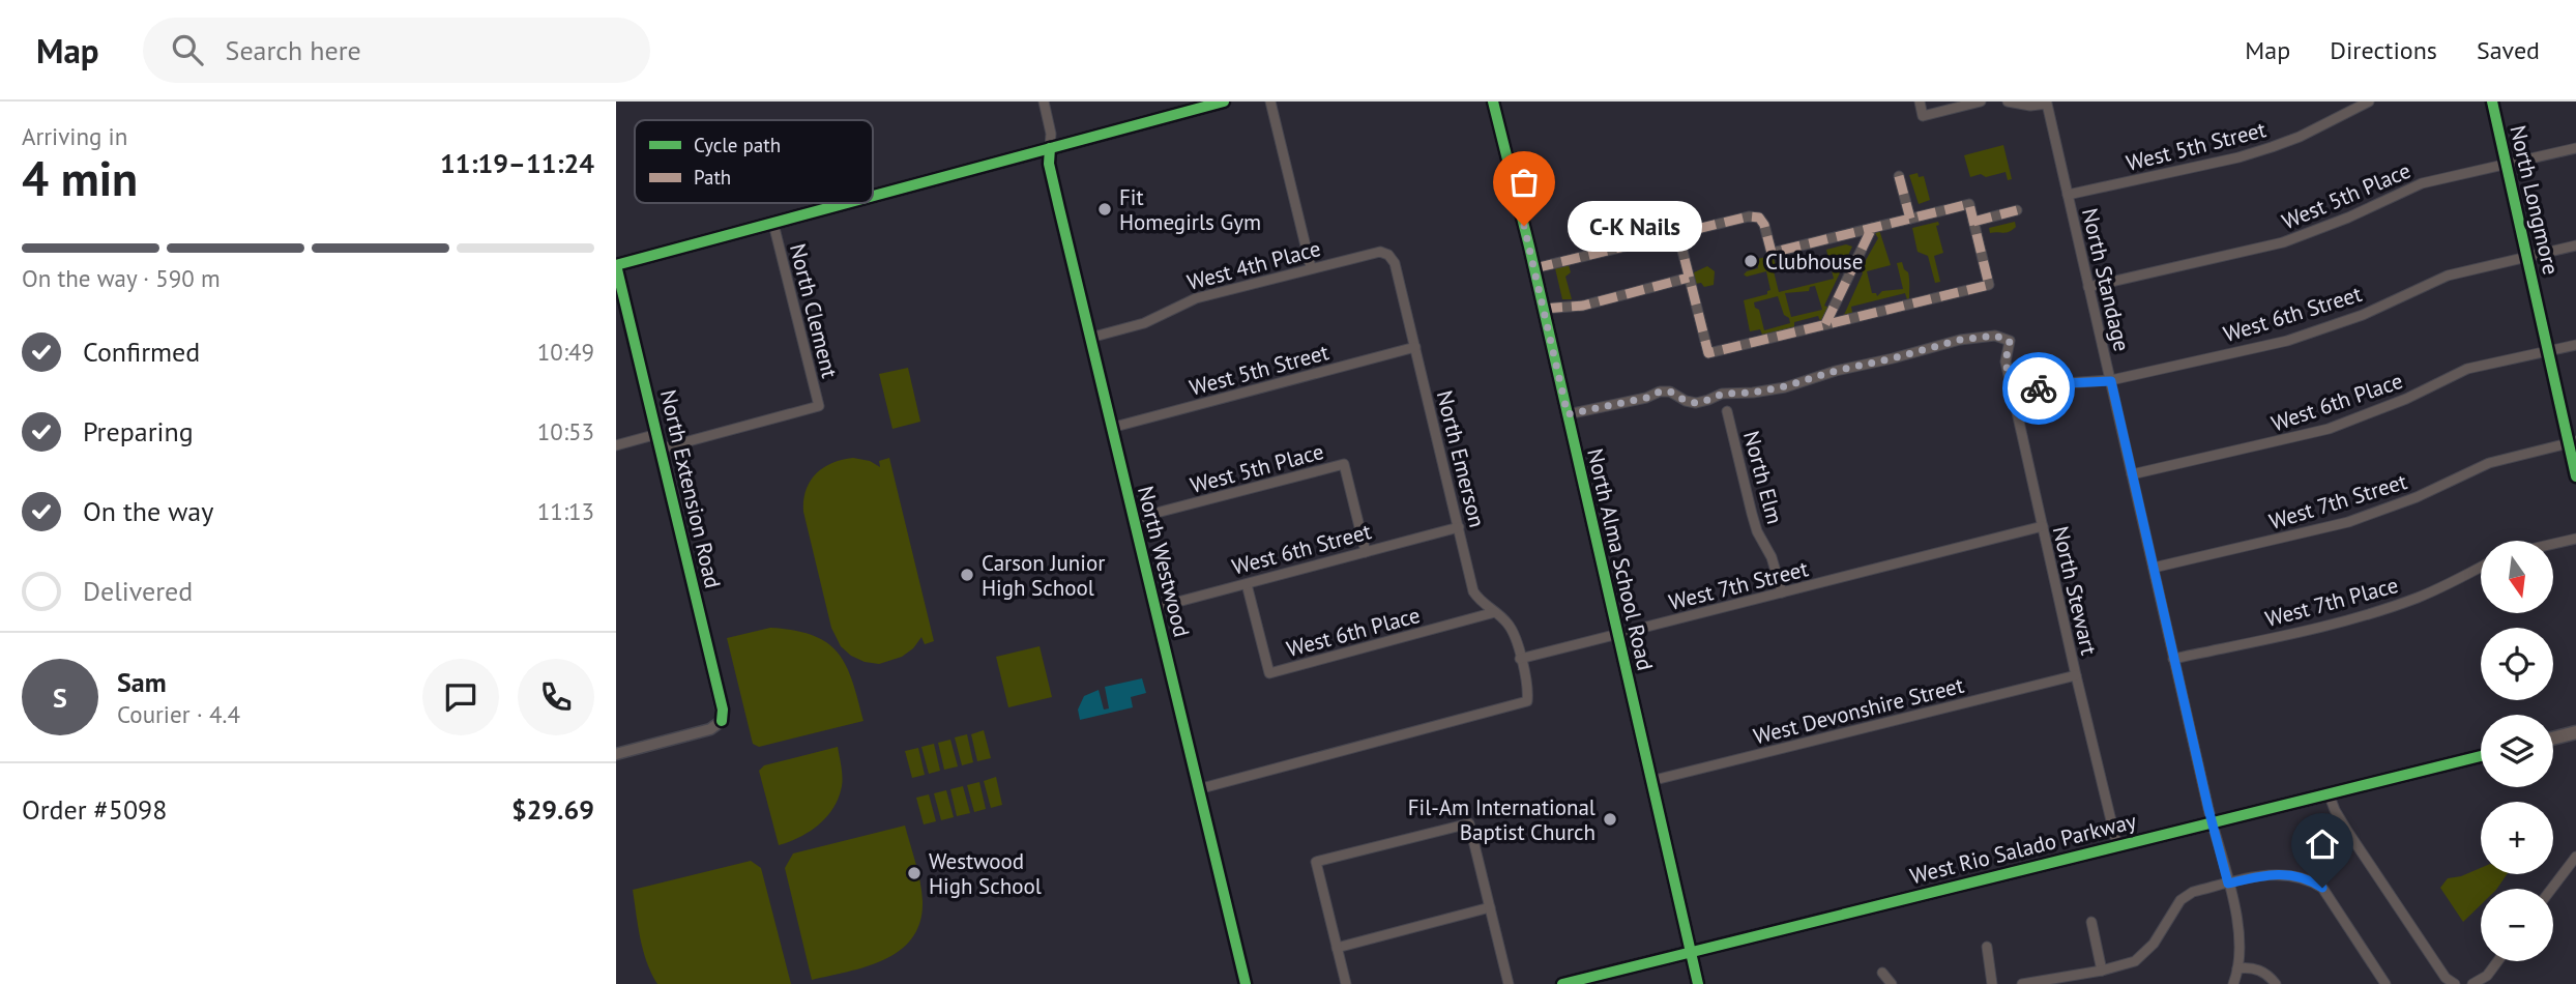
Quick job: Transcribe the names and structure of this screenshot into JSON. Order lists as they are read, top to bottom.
{
  "streets": {
    "main road": ["North Alma School Road", "West Rio Salado Parkway"],
    "street": [
      "West 5th Street",
      "West 5th Place",
      "North Longmore",
      "West 4th Place",
      "North Standage",
      "North Clement",
      "West 6th Street",
      "West 6th Place",
      "North Emerson",
      "North Elm",
      "North Extension Road",
      "West 7th Street",
      "North Westwood",
      "North Stewart",
      "West 7th Place",
      "West Devonshire Street"
    ]
  },
  "crossings": [
    ["West 5th Street", "North Standage"],
    ["West 5th Street", "North Emerson"],
    ["West 5th Street", "North Westwood"],
    ["West 5th Place", "North Longmore"],
    ["West 5th Place", "North Standage"],
    ["West 5th Place", "West 6th Street"],
    ["West 5th Place", "North Westwood"],
    ["North Longmore", "West 6th Street"],
    ["North Longmore", "West 6th Place"],
    ["North Longmore", "West 7th Street"],
    ["West 4th Place", "North Emerson"],
    ["West 4th Place", "North Westwood"],
    ["North Standage", "West 6th Street"],
    ["North Standage", "West 6th Place"],
    ["North Standage", "West 7th Street"],
    ["North Standage", "West 7th Place"],
    ["North Standage", "West Rio Salado Parkway"],
    ["North Clement", "North Extension Road"],
    ["West 6th Street", "West 6th Place"],
    ["West 6th Street", "North Emerson"],
    ["West 6th Street", "North Westwood"],
    ["West 6th Street", "North Stewart"],
    ["West 6th Place", "North Emerson"],
    ["North Emerson", "West 7th Street"],
    ["North Elm", "West 7th Street"],
    ["West 7th Street", "North Alma School Road"],
    ["West 7th Street", "North Stewart"],
    ["North Alma School Road", "North Stewart"],
    ["North Alma School Road", "West Devonshire Street"],
    ["North Alma School Road", "West Rio Salado Parkway"],
    ["North Stewart", "West Devonshire Street"],
    ["North Stewart", "West Rio Salado Parkway"]
  ],
  "places": [
    "Fit Homegirls Gym",
    "C-K Nails",
    "Clubhouse",
    "Carson Junior High School",
    "Fil-Am International Baptist Church",
    "Westwood High School"
  ],
  "legend": ["Cycle path", "Path"],
  "north": "bottom",
  "page": {
    "header": "Map",
    "search": "Search here",
    "nav": ["Map", "Directions", "Saved"],
    "heading": ["4 min", "Arriving in", "11:19–11:24"],
    "panel": [
      "Sam",
      "Courier · 4.4",
      "Order #5098",
      "$29.69"
    ],
    "bubble": "C-K Nails",
    "bar": "On the way · 590 m",
    "list": [
      ["Confirmed", "10:49"],
      ["Preparing", "10:53"],
      ["On the way", "11:13"],
      "Delivered"
    ],
    "map_buttons": ["+", "−"],
    "round": "S"
  }
}
